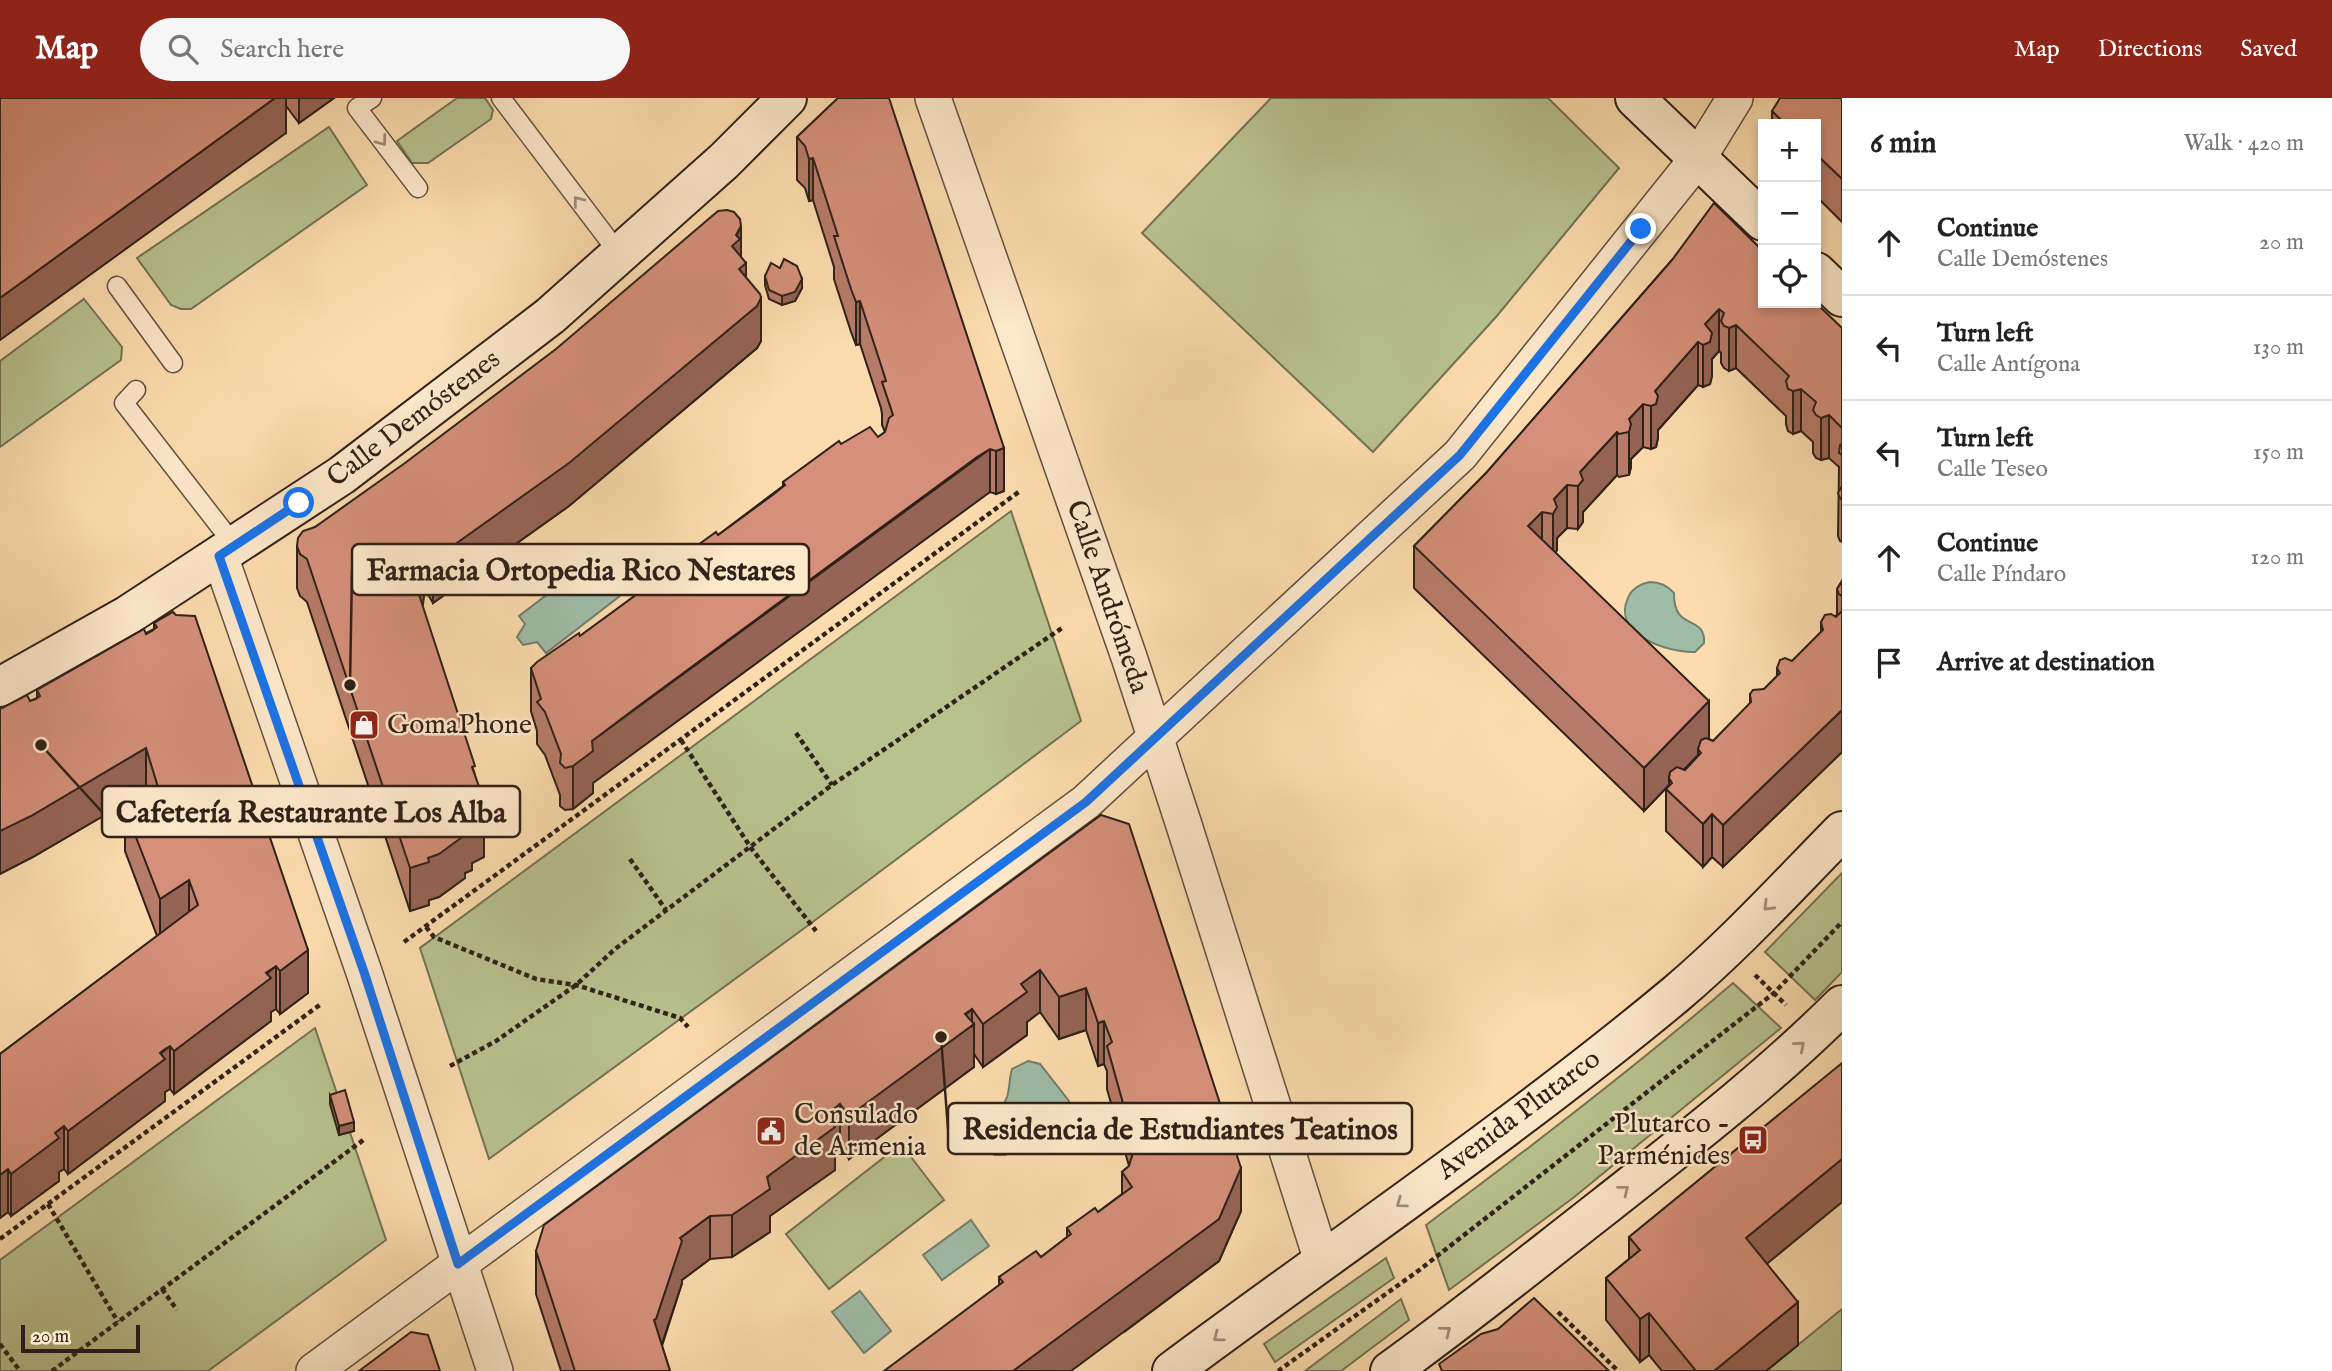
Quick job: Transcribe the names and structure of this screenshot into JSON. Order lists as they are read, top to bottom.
{
  "streets": {
    "main road": ["Calle Demóstenes", "Avenida Plutarco"],
    "street": ["Calle Andrómeda"]
  },
  "crossings": [
    ["Calle Andrómeda", "Avenida Plutarco"]
  ],
  "places": {
    "other": ["Farmacia Ortopedia Rico Nestares", "Cafetería Restaurante Los Alba", "Residencia de Estudiantes Teatinos"],
    "shop": ["GomaPhone"],
    "public building": ["Consulado de Armenia"],
    "bus stop": ["Plutarco - Parménides"]
  },
  "scale_bar": "20 m",
  "page": {
    "header": "Map",
    "search": "Search here",
    "nav": ["Map", "Directions", "Saved"],
    "heading": ["6 min", "Walk · 420 m"],
    "map_buttons": ["+", "−"],
    "list": [
      ["Continue", "Calle Demóstenes", "20 m"],
      ["Turn left", "Calle Antígona", "130 m"],
      ["Turn left", "Calle Teseo", "150 m"],
      ["Continue", "Calle Píndaro", "120 m"],
      "Arrive at destination"
    ],
    "scale": "20 m"
  }
}
